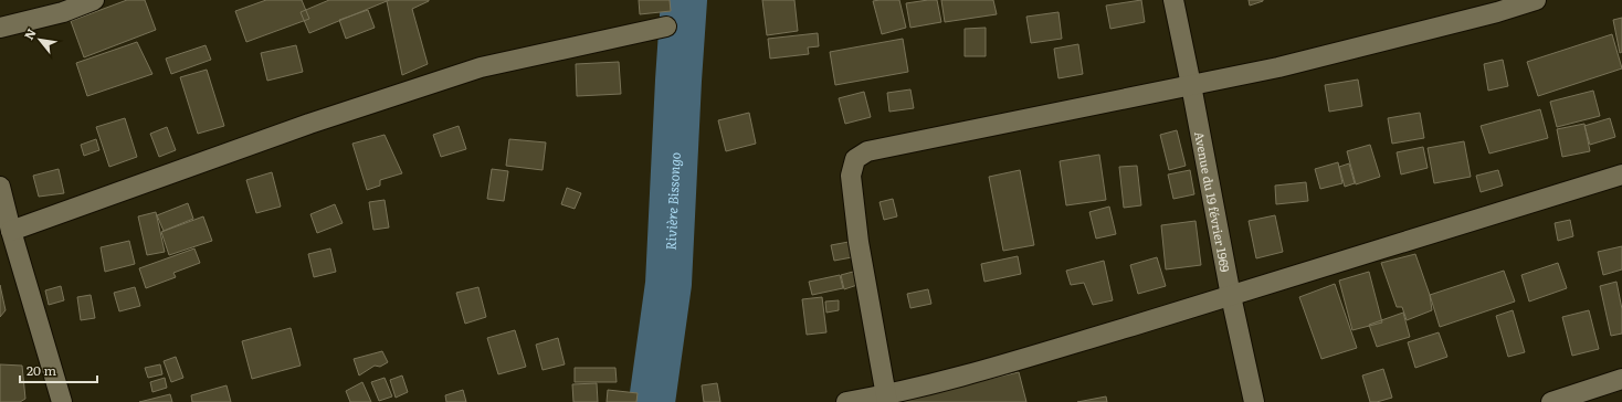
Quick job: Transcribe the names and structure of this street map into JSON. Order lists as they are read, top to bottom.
{
  "streets": {
    "street": ["Avenue du 19 février 1969"]
  },
  "water": ["Rivière Bissongo"],
  "scale_bar": "20 m",
  "north": "top left"
}
